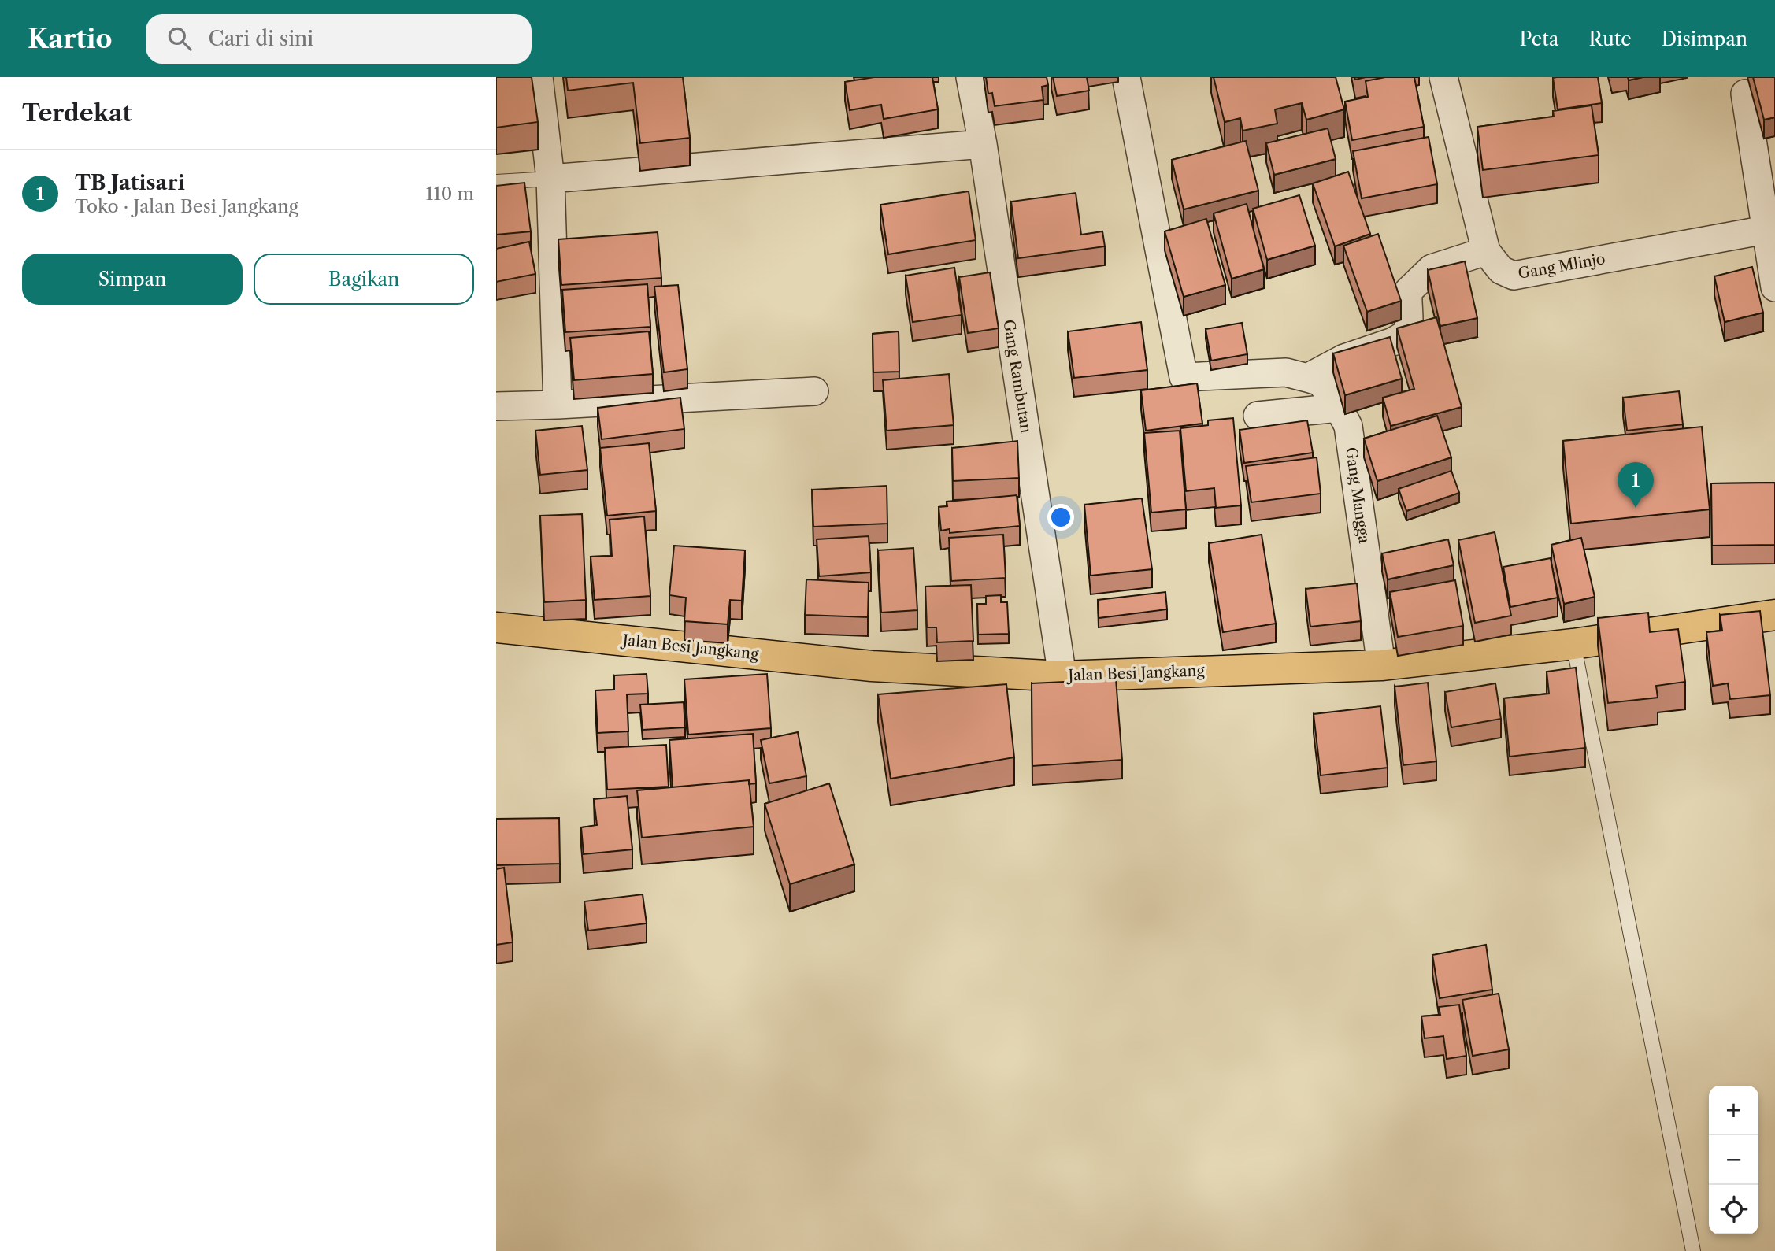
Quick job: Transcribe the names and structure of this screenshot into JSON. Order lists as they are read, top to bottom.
{
  "streets": {
    "main road": ["Jalan Besi Jangkang"],
    "street": ["Gang Mlinjo", "Gang Rambutan", "Gang Mangga"]
  },
  "crossings": [
    ["Gang Rambutan", "Jalan Besi Jangkang"],
    ["Gang Mangga", "Jalan Besi Jangkang"]
  ],
  "page": {
    "header": "Kartio",
    "search": "Cari di sini",
    "nav": ["Peta", "Rute", "Disimpan"],
    "heading": "Terdekat",
    "list": [
      {
        "mark": "1",
        "name": "TB Jatisari",
        "note": "Toko · Jalan Besi Jangkang",
        "value": "110 m"
      }
    ],
    "buttons": ["Simpan", "Bagikan"],
    "pins": "1",
    "map_buttons": ["+", "−"]
  }
}
